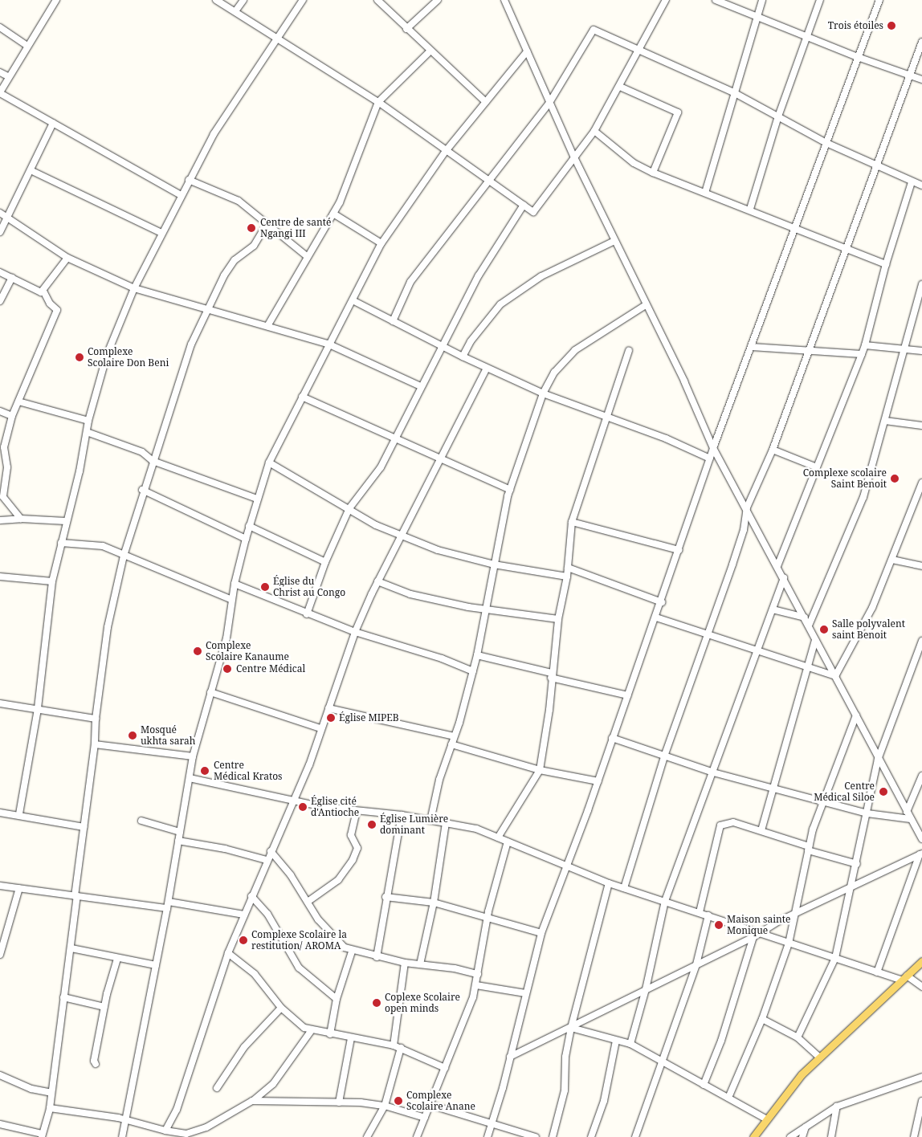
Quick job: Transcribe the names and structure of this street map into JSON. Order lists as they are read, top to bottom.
{
  "places": [
    "Trois étoiles",
    "Centre de santé Ngangi III",
    "Complexe Scolaire Don Beni",
    "Complexe scolaire Saint Benoit",
    "Église du Christ au Congo",
    "Salle polyvalent saint Benoit",
    "Complexe Scolaire Kanaume",
    "Centre Médical",
    "Église MIPEB",
    "Mosqué ukhta sarah",
    "Centre Médical Kratos",
    "Centre Médical Siloe",
    "Église cité d'Antioche",
    "Église Lumière dominant",
    "Maison sainte Monique",
    "Complexe Scolaire la restitution/ AROMA",
    "Coplexe Scolaire open minds",
    "Complexe Scolaire Anane"
  ]
}
